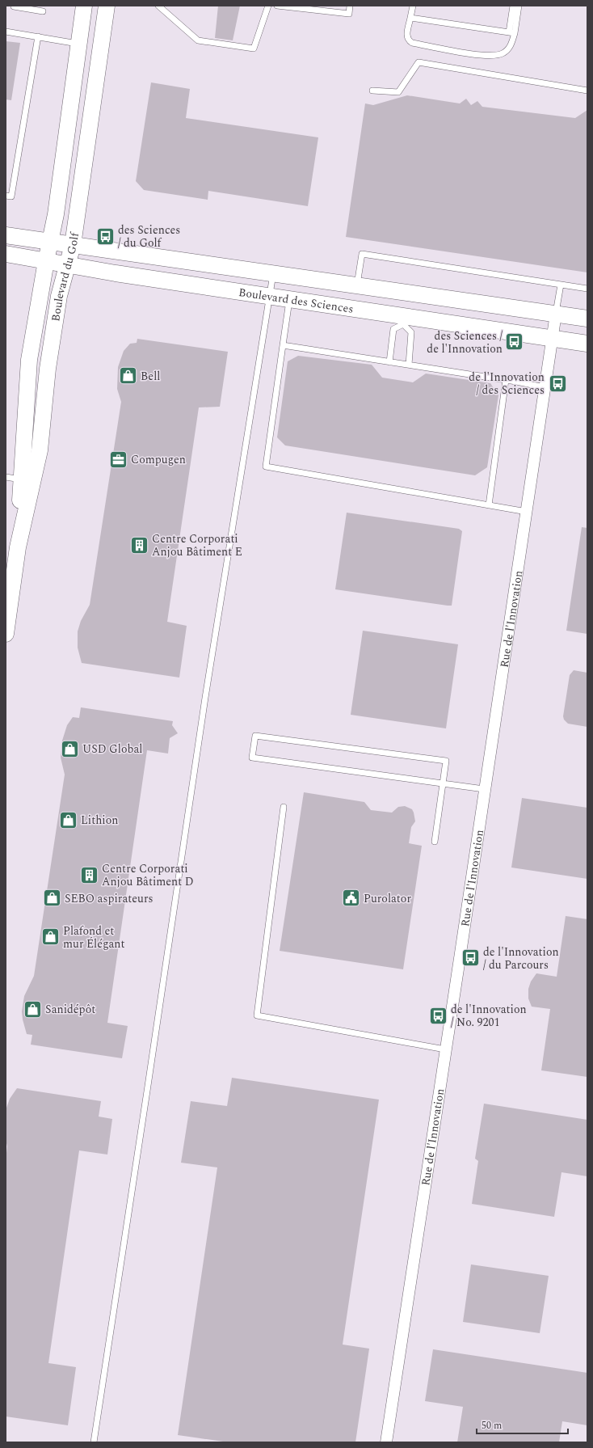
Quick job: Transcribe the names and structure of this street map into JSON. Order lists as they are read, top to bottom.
{
  "streets": {
    "street": ["Boulevard du Golf", "Boulevard des Sciences", "Rue de l'Innovation"]
  },
  "crossings": [
    ["Boulevard du Golf", "Boulevard des Sciences"],
    ["Boulevard des Sciences", "Rue de l'Innovation"]
  ],
  "places": {
    "bus stop": [
      "des Sciences / du Golf",
      "des Sciences / de l'Innovation",
      "de l'Innovation / des Sciences",
      "de l'Innovation / du Parcours",
      "de l'Innovation / No. 9201"
    ],
    "shop": [
      "Bell",
      "USD Global",
      "Lithion",
      "SEBO aspirateurs",
      "Plafond et mur Élégant",
      "Sanidépôt"
    ],
    "office": ["Compugen"],
    "building": ["Centre Corporati Anjou Bâtiment E", "Centre Corporati Anjou Bâtiment D"],
    "public building": ["Purolator"]
  },
  "scale_bar": "50 m"
}
